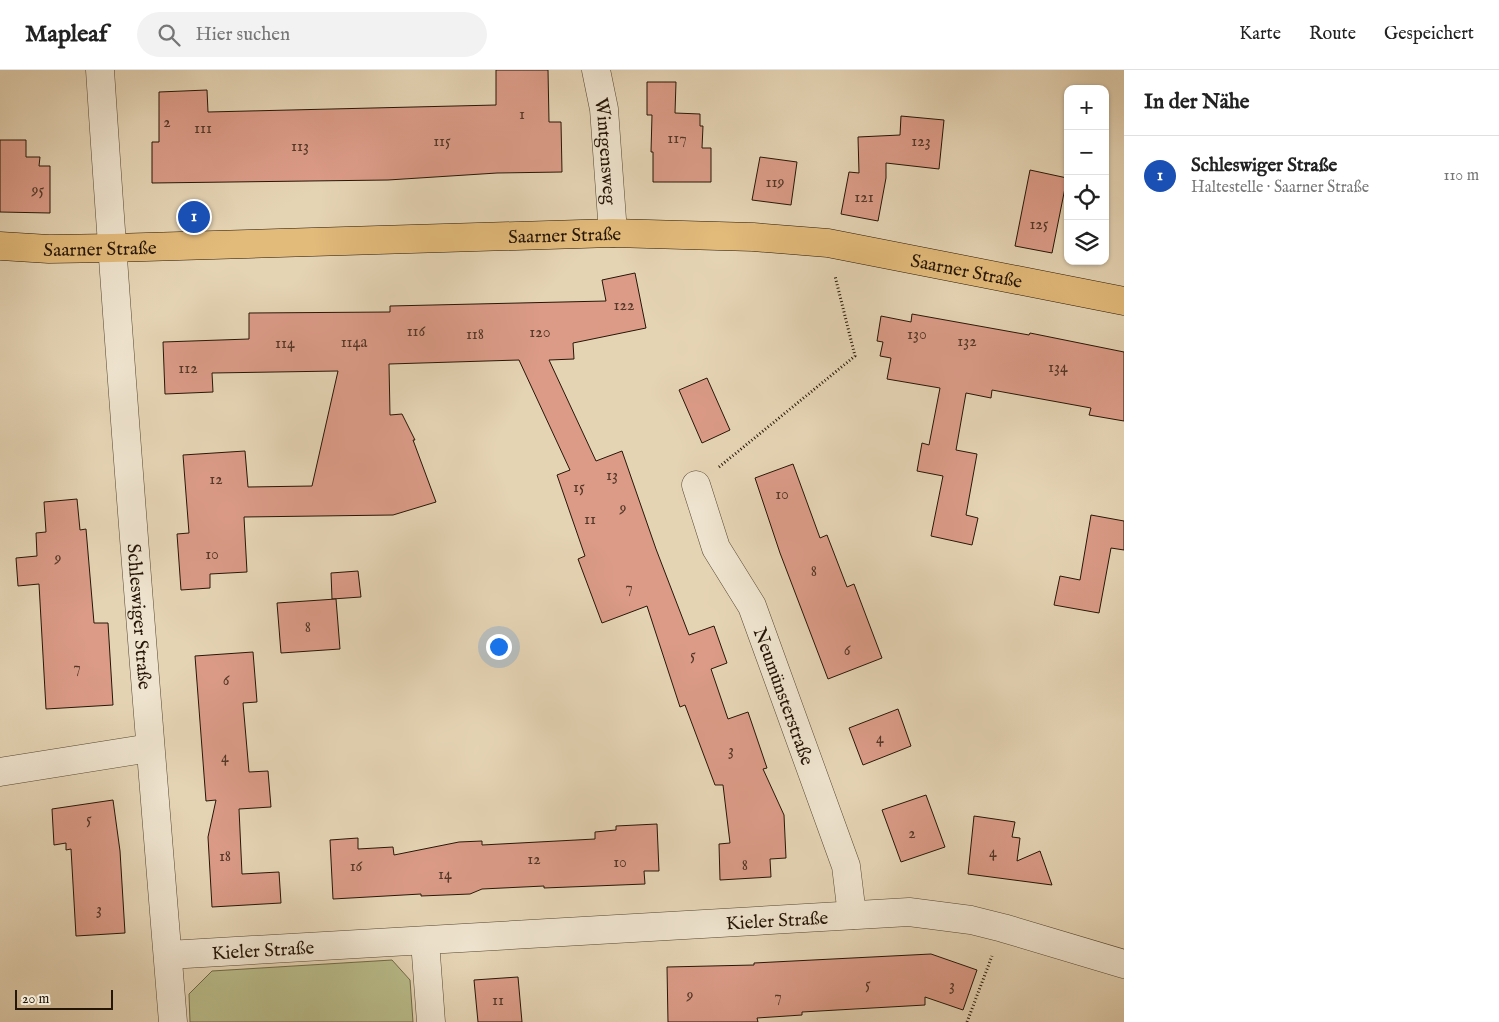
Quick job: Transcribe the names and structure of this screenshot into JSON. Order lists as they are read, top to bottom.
{
  "streets": {
    "main road": ["Saarner Straße"],
    "street": [
      "Wintgensweg",
      "Schleswiger Straße",
      "Neumünsterstraße",
      "Kieler Straße"
    ]
  },
  "crossings": [
    ["Wintgensweg", "Saarner Straße"],
    ["Saarner Straße", "Schleswiger Straße"],
    ["Schleswiger Straße", "Kieler Straße"],
    ["Neumünsterstraße", "Kieler Straße"]
  ],
  "house_numbers": [
    "1",
    "2",
    "111",
    "117",
    "115",
    "123",
    "113",
    "119",
    "95",
    "121",
    "125",
    "122",
    "116",
    "120",
    "118",
    "130",
    "132",
    "114a",
    "114",
    "134",
    "112",
    "13",
    "12",
    "15",
    "10",
    "9",
    "11",
    "10",
    "9",
    "8",
    "7",
    "8",
    "6",
    "5",
    "7",
    "6",
    "4",
    "3",
    "4",
    "5",
    "2",
    "4",
    "18",
    "12",
    "10",
    "8",
    "16",
    "14",
    "3",
    "5",
    "3",
    "9",
    "7",
    "11"
  ],
  "scale_bar": "20 m",
  "page": {
    "header": "Mapleaf",
    "search": "Hier suchen",
    "nav": ["Karte", "Route", "Gespeichert"],
    "heading": "In der Nähe",
    "map_buttons": ["+", "−"],
    "list": [
      {
        "mark": "1",
        "name": "Schleswiger Straße",
        "note": "Haltestelle · Saarner Straße",
        "value": "110 m"
      }
    ],
    "pins": "1",
    "scale": "20 m"
  }
}
